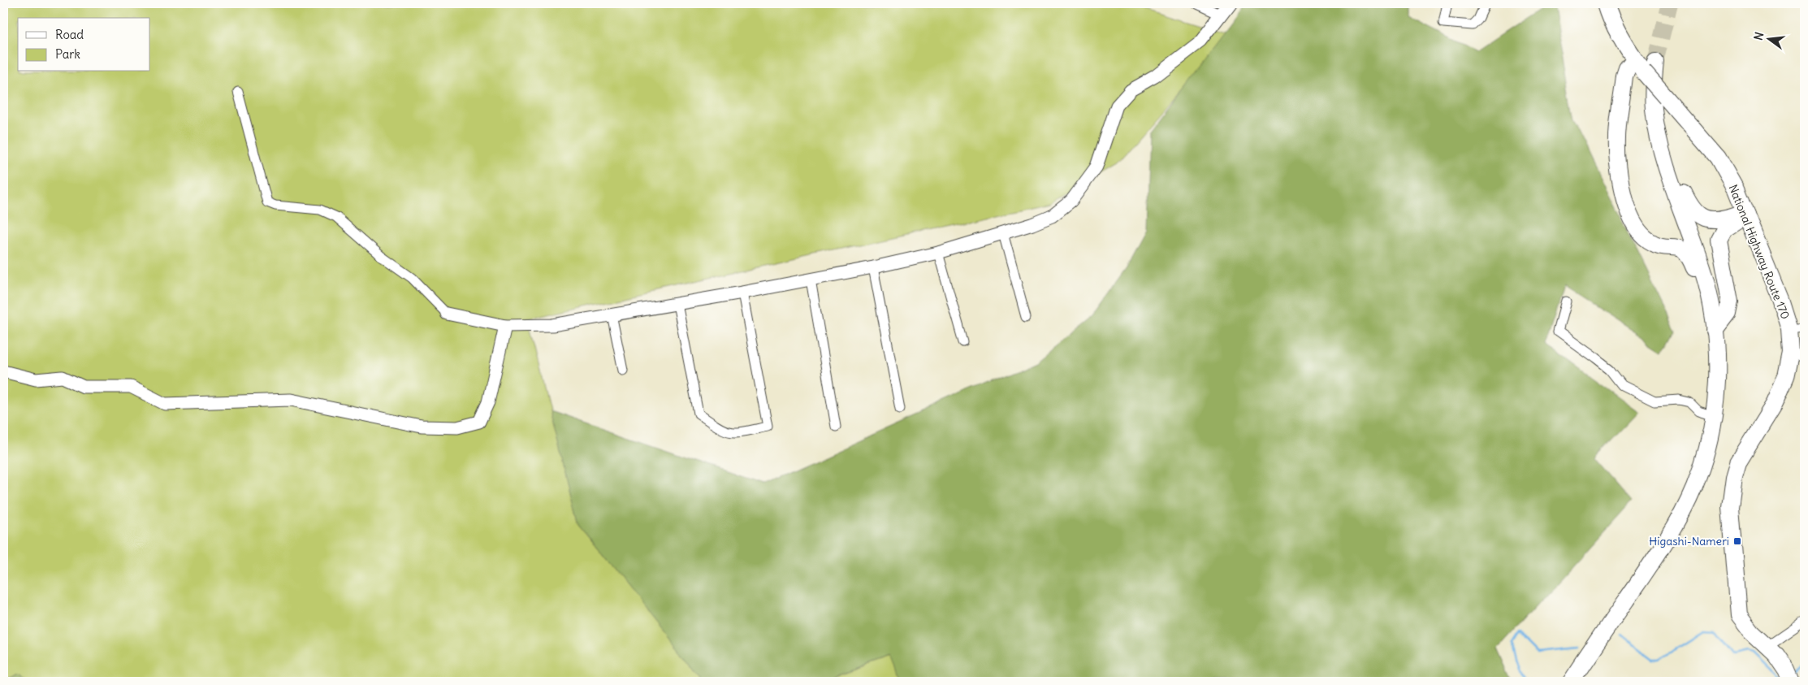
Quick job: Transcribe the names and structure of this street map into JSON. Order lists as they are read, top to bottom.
{
  "streets": {
    "highway": ["National Highway Route 170"]
  },
  "places": {
    "transit": ["Higashi-Nameri"]
  },
  "legend": ["Road", "Park"],
  "north": "left"
}
